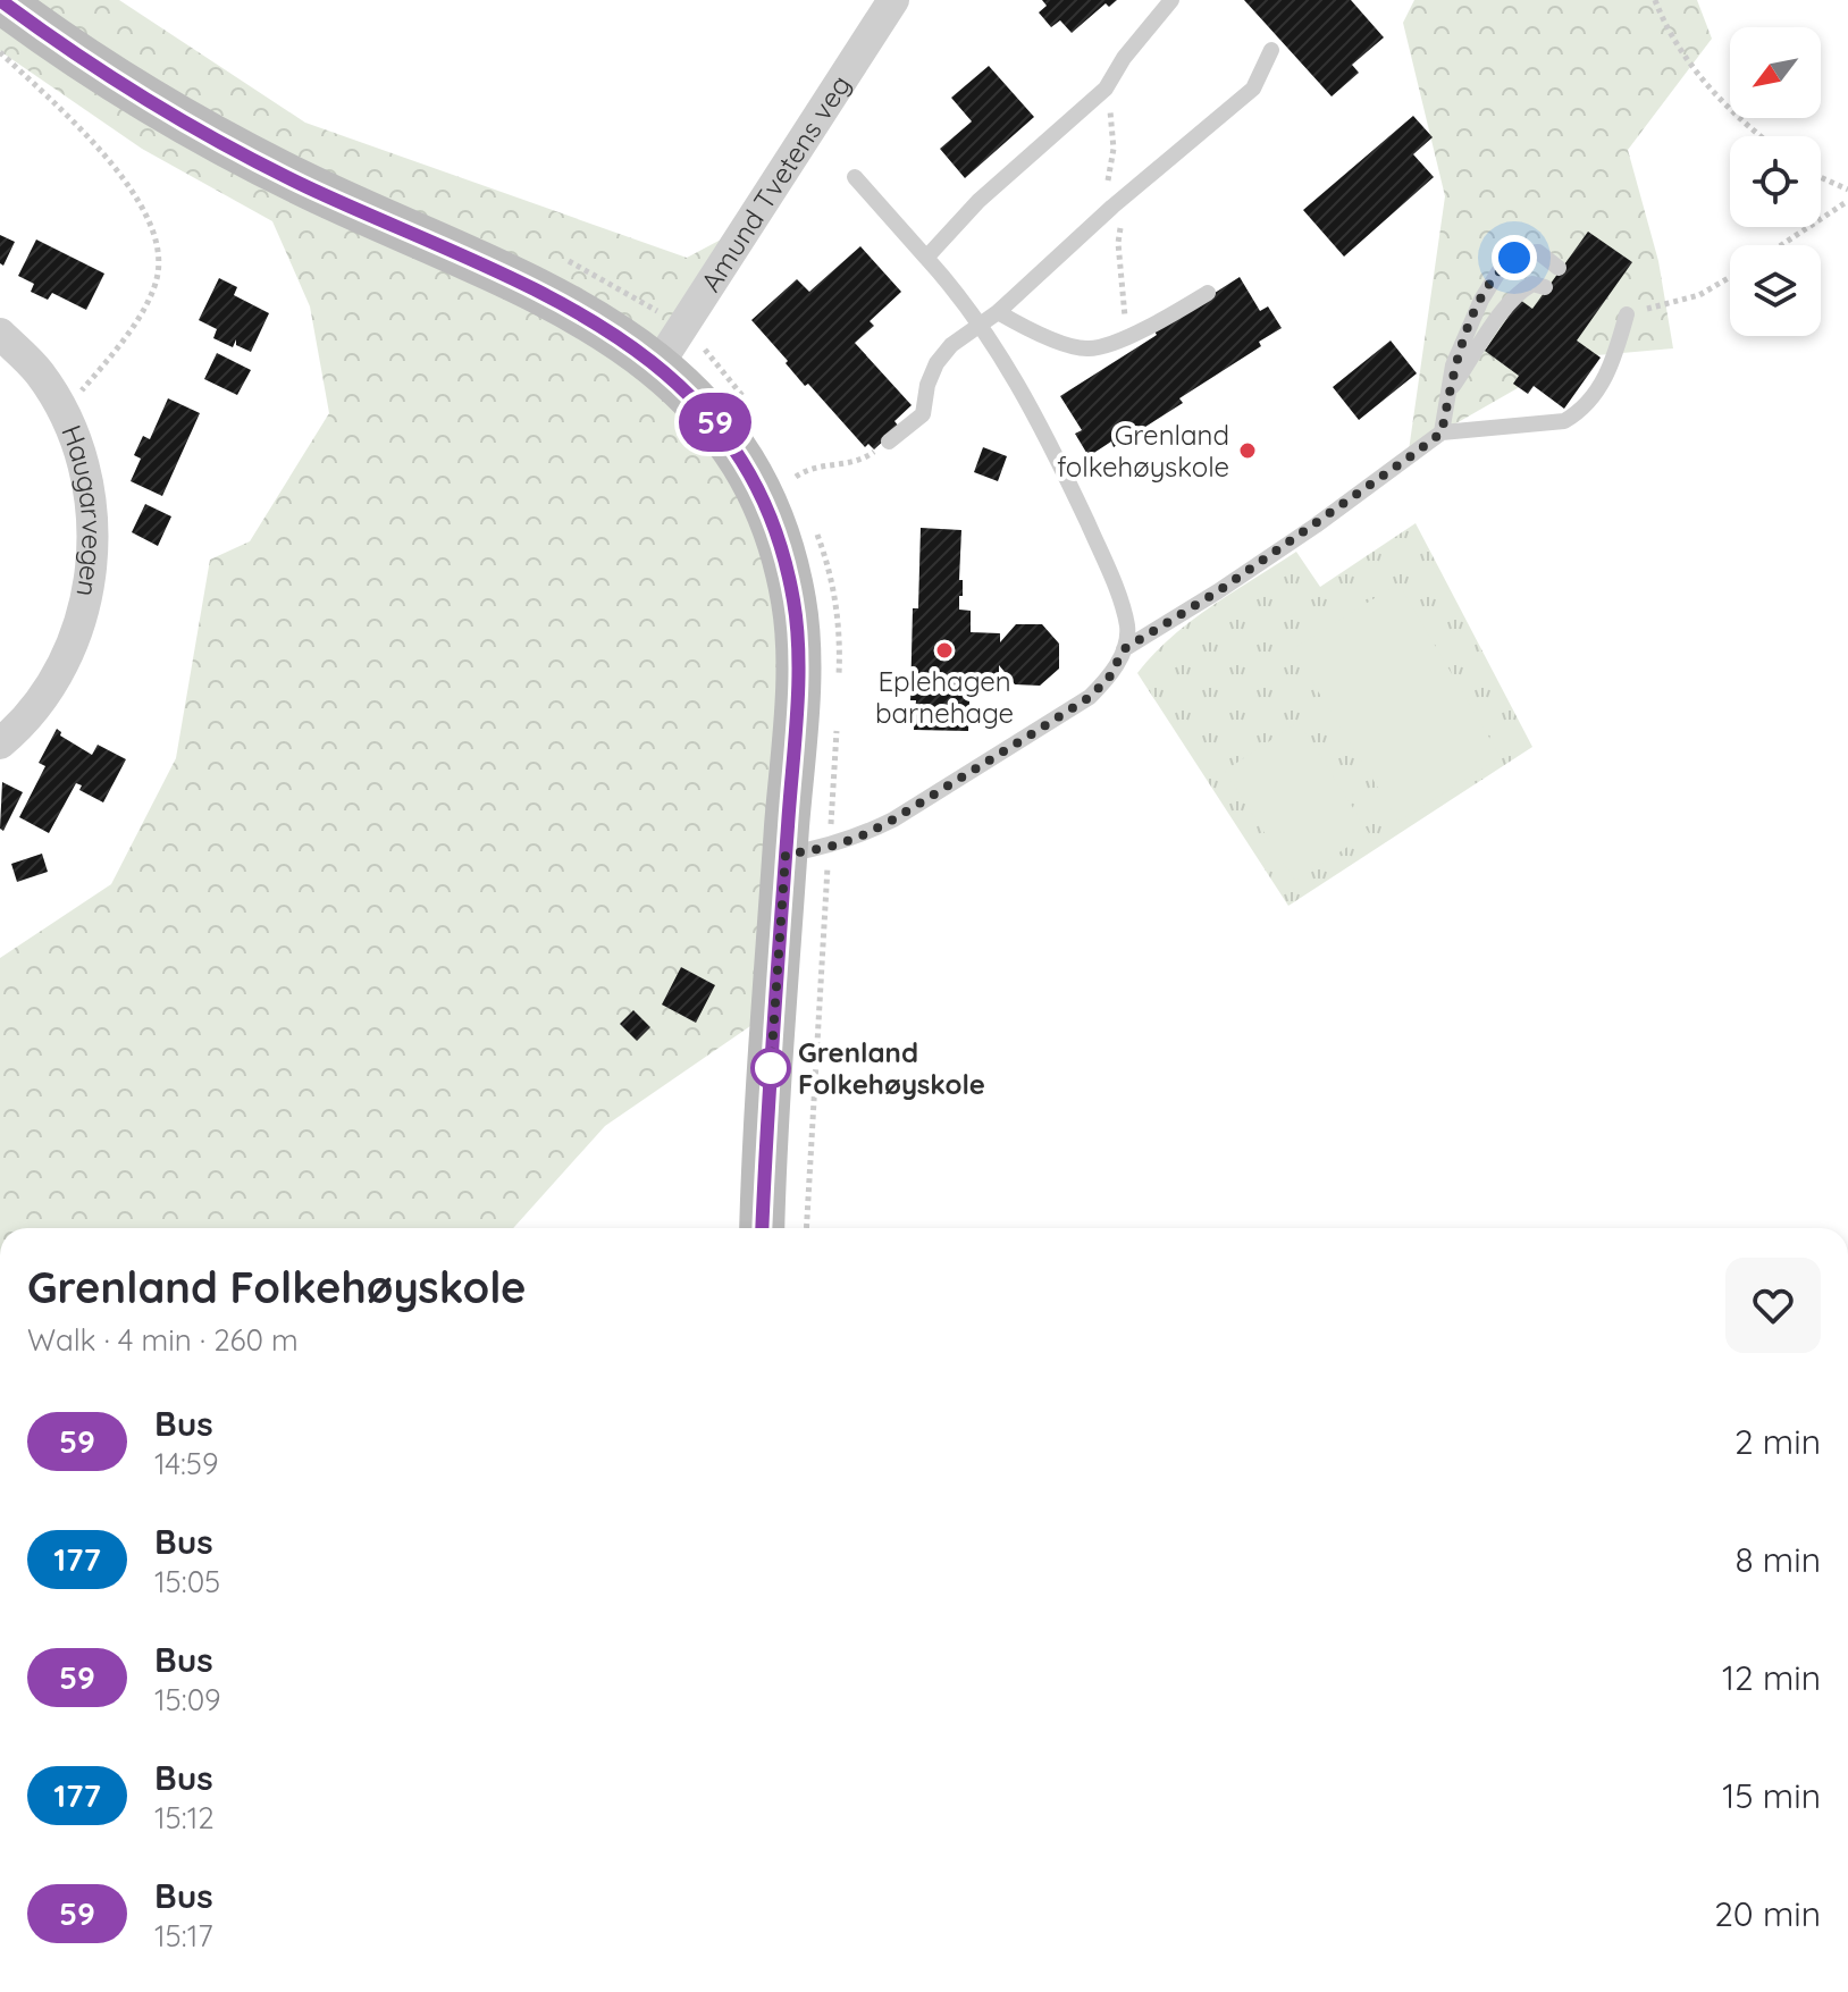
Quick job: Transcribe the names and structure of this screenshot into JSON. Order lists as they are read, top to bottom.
{
  "streets": {
    "street": ["Amund Tvetens veg", "Haugarvegen"]
  },
  "places": ["Grenland folkehøyskole", "Eplehagen barnehage", "Grenland Folkehøyskole"],
  "lines": ["bus line 59"],
  "north": "bottom left",
  "page": {
    "on_map": "59",
    "heading": ["Grenland Folkehøyskole", "Walk · 4 min · 260 m"],
    "list": [
      {
        "mark": "59",
        "name": "Bus",
        "note": "14:59",
        "value": "2 min"
      },
      {
        "mark": "177",
        "name": "Bus",
        "note": "15:05",
        "value": "8 min"
      },
      {
        "mark": "59",
        "name": "Bus",
        "note": "15:09",
        "value": "12 min"
      },
      {
        "mark": "177",
        "name": "Bus",
        "note": "15:12",
        "value": "15 min"
      },
      {
        "mark": "59",
        "name": "Bus",
        "note": "15:17",
        "value": "20 min"
      }
    ]
  }
}
